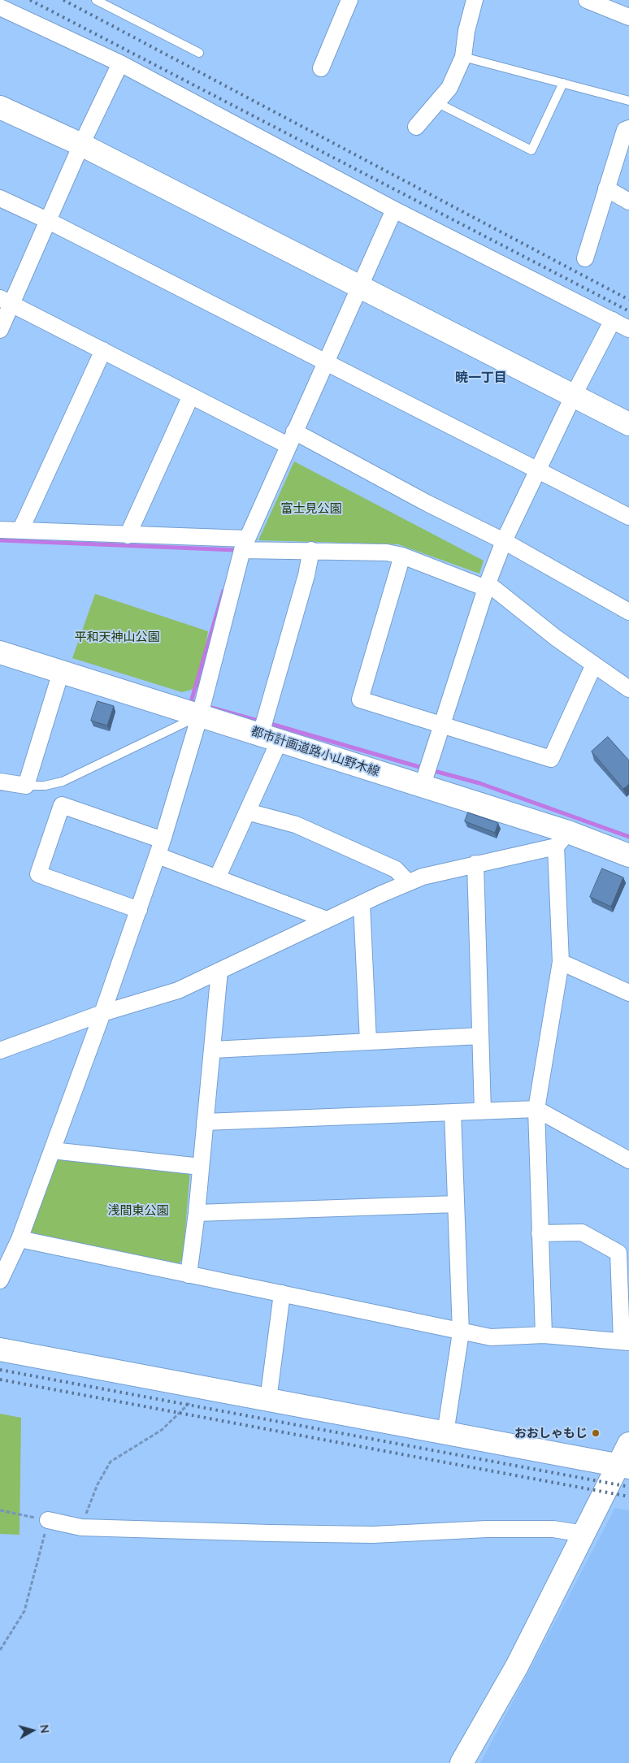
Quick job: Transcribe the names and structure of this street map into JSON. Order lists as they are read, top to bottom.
{
  "streets": {
    "street": ["都市計画道路小山野木線"]
  },
  "districts": ["暁一丁目"],
  "parks": ["富士見公園", "平和天神山公園", "浅間東公園"],
  "places": ["おおしゃもじ"],
  "north": "right"
}
